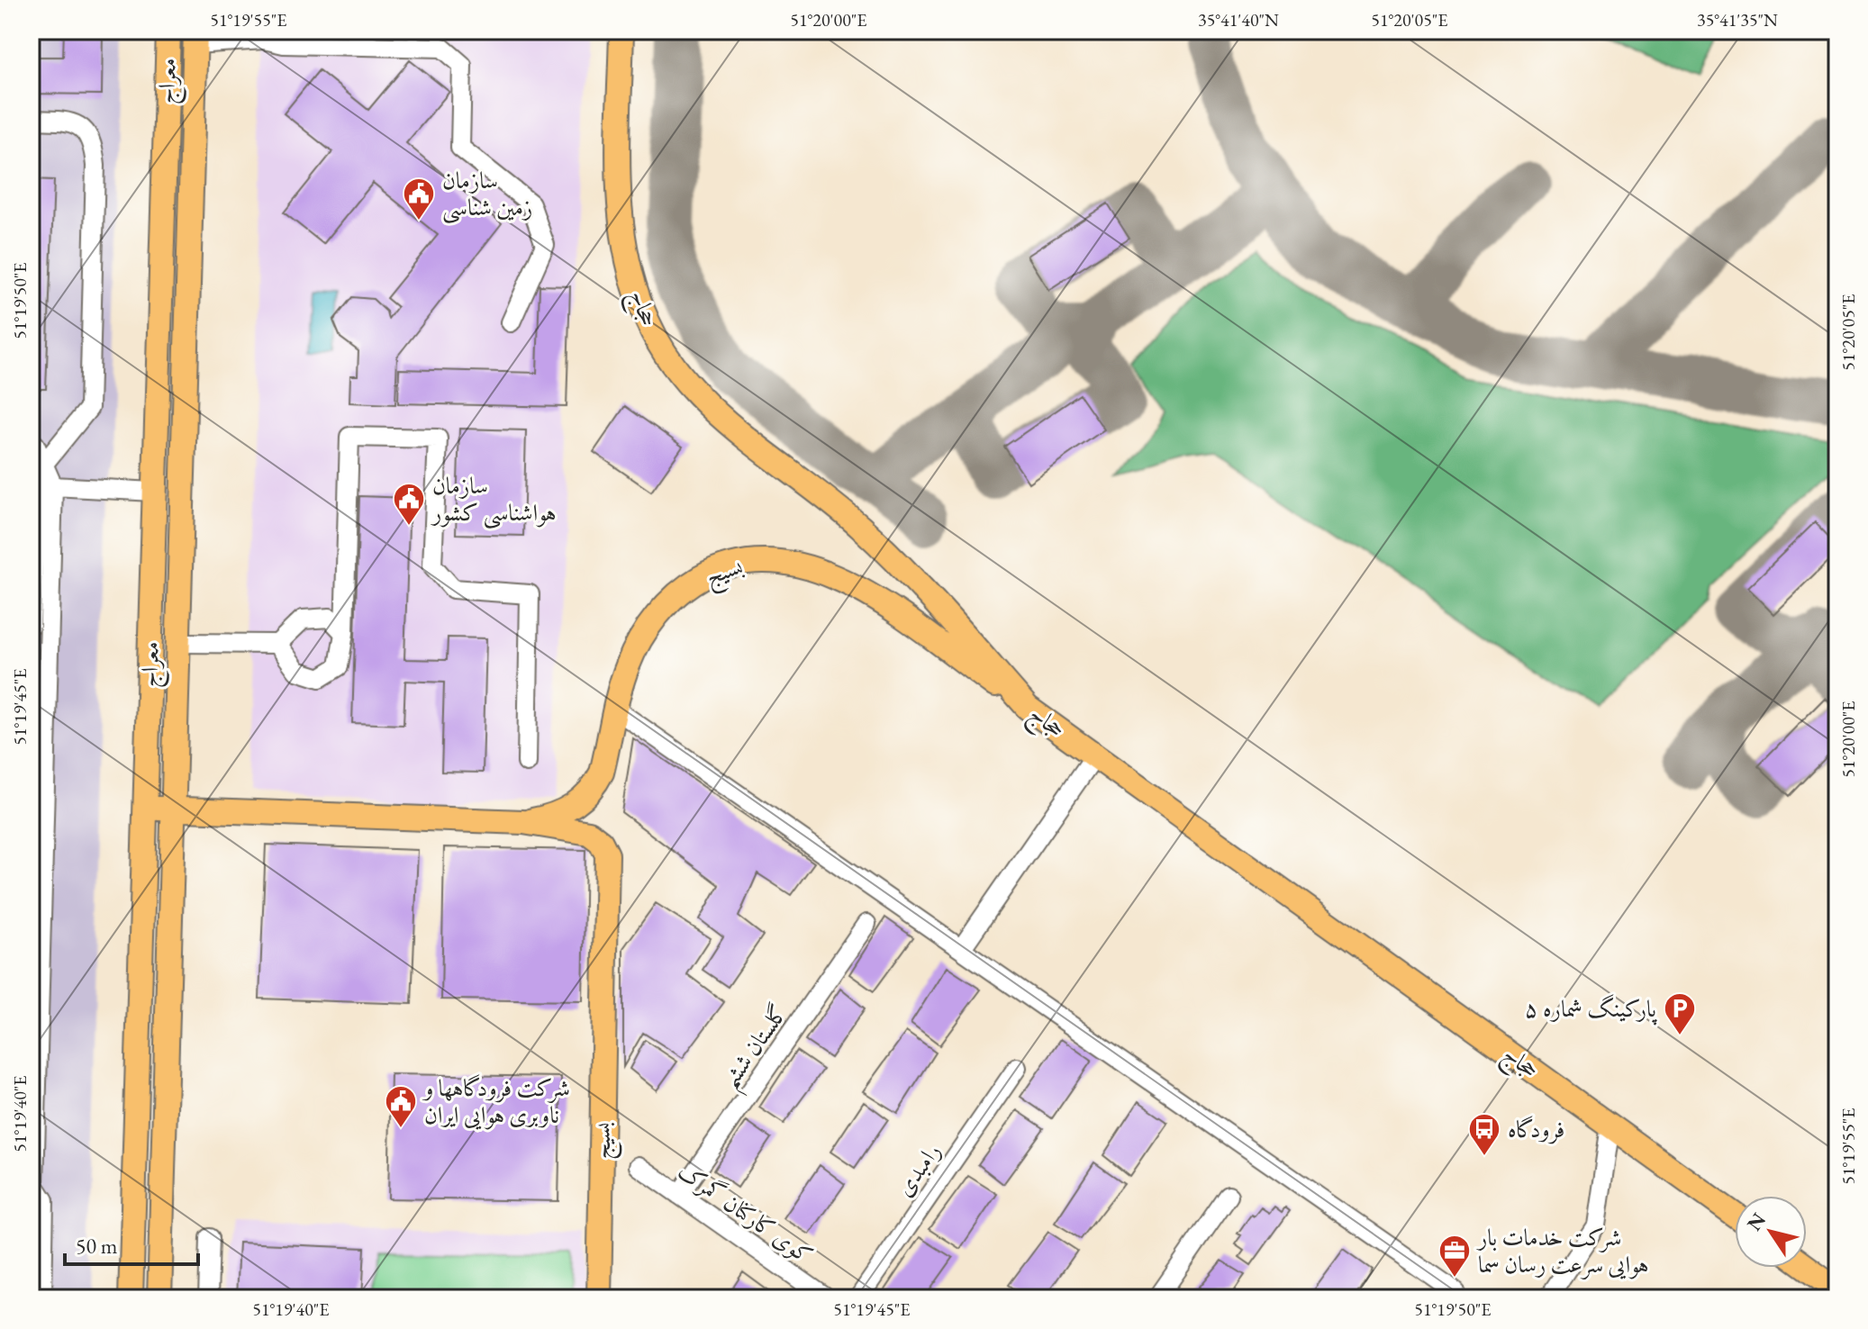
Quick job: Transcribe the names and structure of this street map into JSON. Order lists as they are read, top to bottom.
{
  "streets": {
    "main road": ["معراج", "حجاج", "بسیج"],
    "street": ["گلستان ششم", "رامبدی", "کوی کارکنان گمرک"]
  },
  "crossings": [
    ["حجاج", "بسیج"],
    ["گلستان ششم", "کوی کارکنان گمرک"]
  ],
  "places": {
    "public building": ["سازمان زمین شناسی", "سازمان هواشناسی کشور", "شرکت فرودگاهها و ناوبری هوایی ایران"],
    "parking": ["پارکینگ شماره ۵"],
    "bus stop": ["فرودگاه"],
    "office": ["شرکت خدمات بار هوایی سرعت رسان سما"]
  },
  "scale_bar": "50 m",
  "north": "top left",
  "coordinates": [
    "51°19'55\"E",
    "51°20'00\"E",
    "35°41'40\"N",
    "51°20'05\"E",
    "35°41'35\"N",
    "51°19'50\"E",
    "51°19'45\"E",
    "51°19'40\"E"
  ]
}
